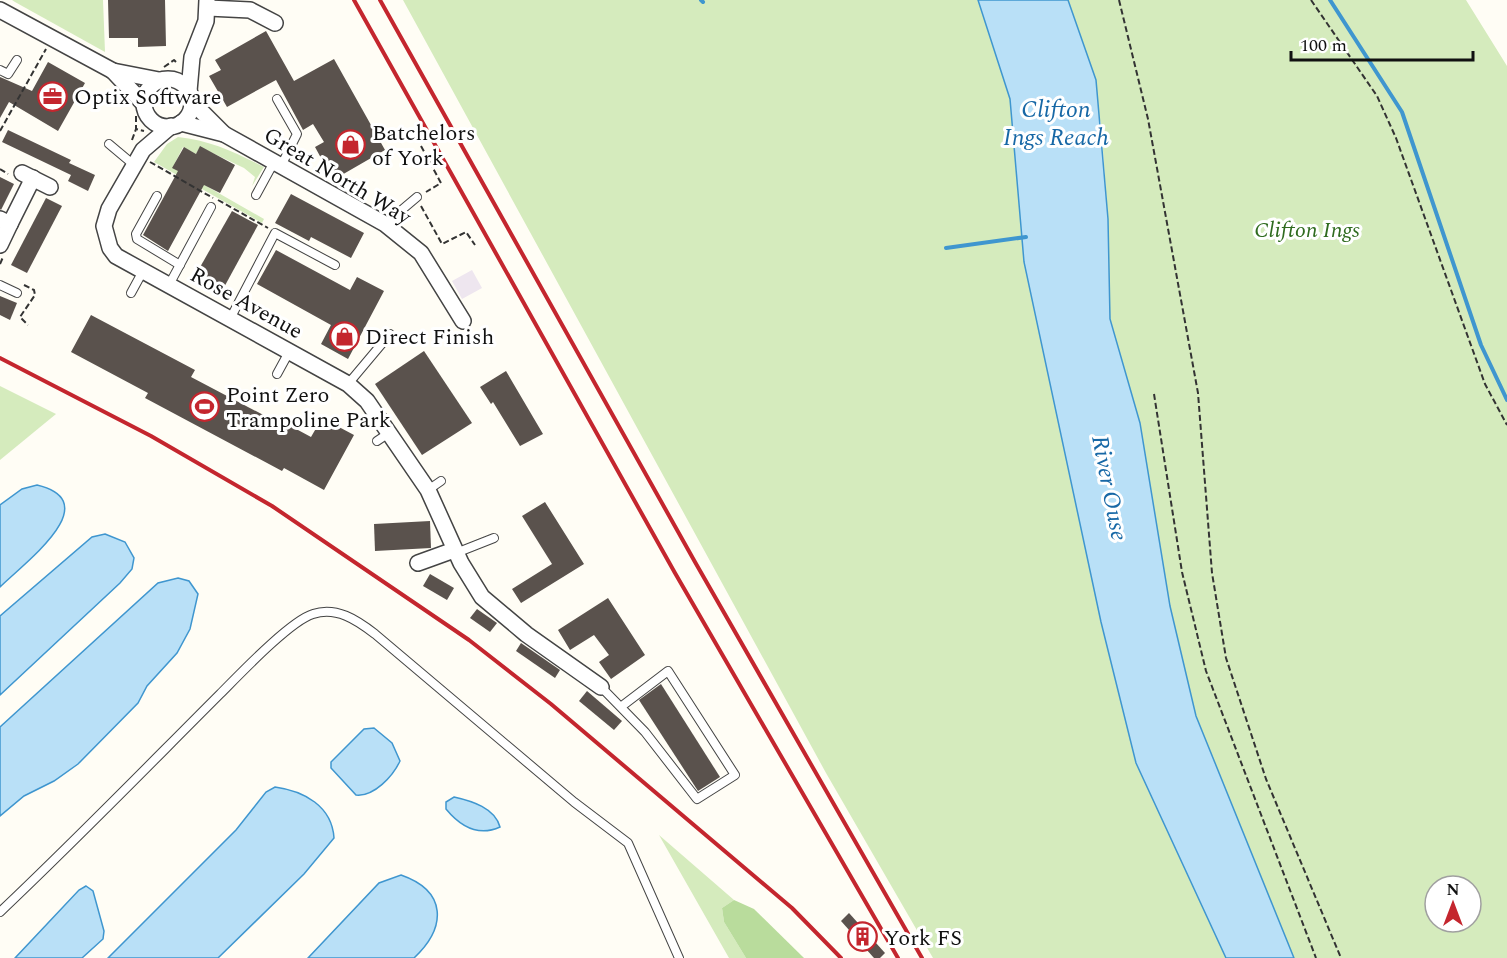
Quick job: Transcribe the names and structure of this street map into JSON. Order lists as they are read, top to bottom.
{
  "streets": {
    "street": ["Great North Way", "Rose Avenue"]
  },
  "crossings": [
    ["Great North Way", "Rose Avenue"]
  ],
  "water": ["Clifton Ings Reach", "River Ouse"],
  "parks": ["Clifton Ings"],
  "places": {
    "office": ["Optix Software"],
    "shop": ["Batchelors of York", "Direct Finish"],
    "sports": ["Point Zero Trampoline Park"],
    "building": ["York FS"]
  },
  "scale_bar": "100 m",
  "north": "top"
}
